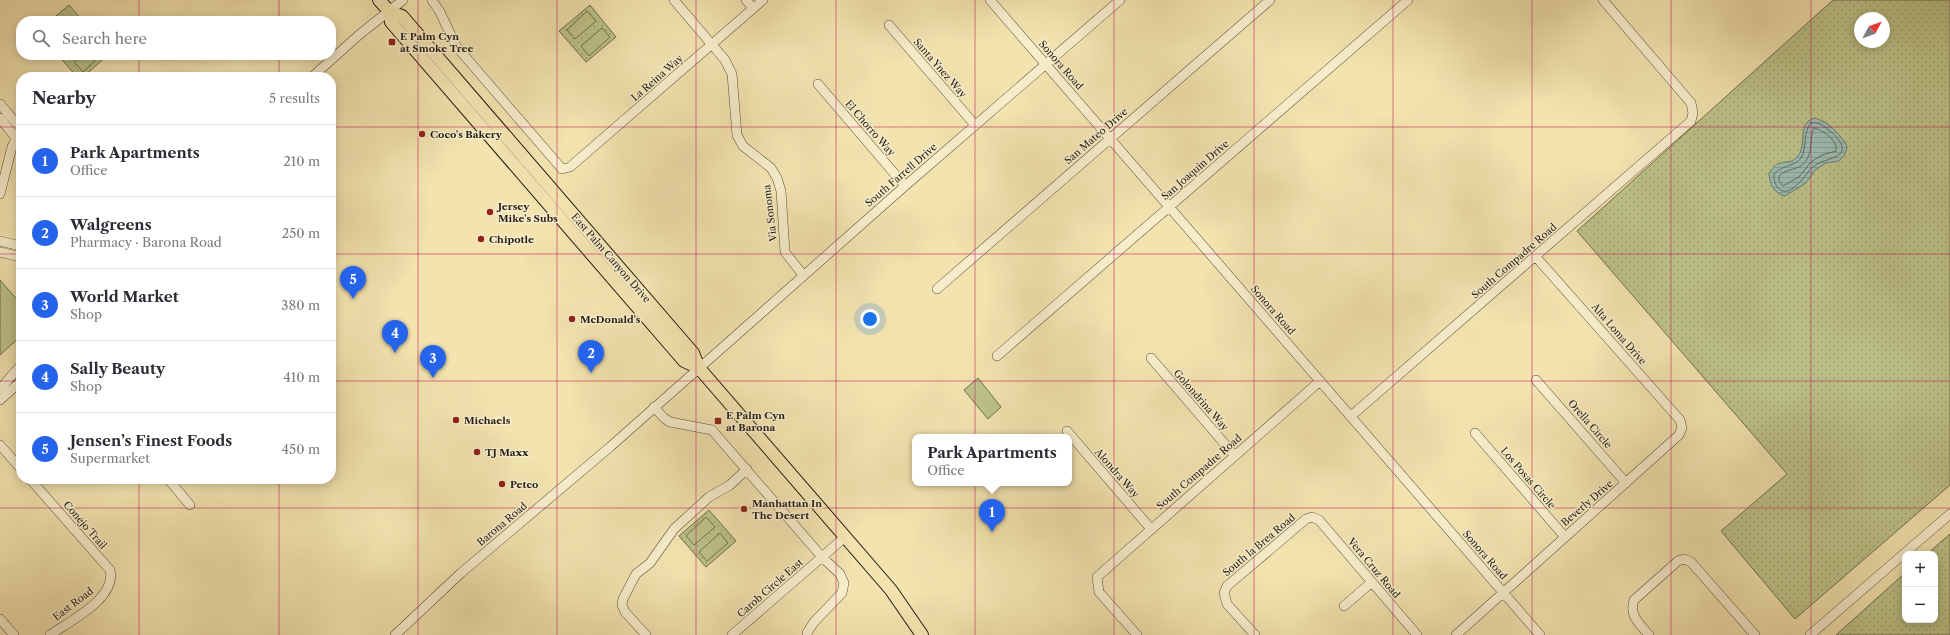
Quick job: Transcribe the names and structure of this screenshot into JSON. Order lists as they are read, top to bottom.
{
  "streets": {
    "main road": ["East Palm Canyon Drive"],
    "street": [
      "Sonora Road",
      "Santa Ynez Way",
      "La Reina Way",
      "El Chorro Way",
      "San Mateo Drive",
      "San Joaquin Drive",
      "South Farrell Drive",
      "Via Sonoma",
      "South Compadre Road",
      "Alta Loma Drive",
      "Golondrina Way",
      "Orella Circle",
      "Alondra Way",
      "Los Posas Circle",
      "Beverly Drive",
      "Barona Road",
      "Conejo Trail",
      "South la Brea Road",
      "Vera Cruz Road",
      "Carob Circle East",
      "East Road"
    ]
  },
  "crossings": [
    ["Sonora Road", "San Mateo Drive"],
    ["Sonora Road", "San Joaquin Drive"],
    ["Sonora Road", "South Farrell Drive"],
    ["Sonora Road", "South Compadre Road"],
    ["Sonora Road", "Beverly Drive"],
    ["Santa Ynez Way", "South Farrell Drive"],
    ["La Reina Way", "Via Sonoma"],
    ["El Chorro Way", "South Farrell Drive"],
    ["South Farrell Drive", "Via Sonoma"],
    ["South Farrell Drive", "East Palm Canyon Drive"],
    ["South Farrell Drive", "Barona Road"],
    ["East Palm Canyon Drive", "Barona Road"],
    ["East Palm Canyon Drive", "Carob Circle East"],
    ["South Compadre Road", "Alta Loma Drive"],
    ["South Compadre Road", "Golondrina Way"],
    ["South Compadre Road", "Alondra Way"],
    ["Alta Loma Drive", "Beverly Drive"],
    ["Orella Circle", "Beverly Drive"],
    ["Los Posas Circle", "Beverly Drive"],
    ["Conejo Trail", "East Road"],
    ["South la Brea Road", "Vera Cruz Road"]
  ],
  "places": {
    "transit": ["E Palm Cyn at Smoke Tree", "E Palm Cyn at Barona"],
    "other": [
      "Coco's Bakery",
      "Jersey Mike's Subs",
      "Chipotle",
      "McDonald's",
      "Michaels",
      "TJ Maxx",
      "Petco",
      "Manhattan In The Desert"
    ]
  },
  "north": "top right",
  "page": {
    "search": "Search here",
    "heading": ["Nearby", "5 results"],
    "list": [
      {
        "mark": "1",
        "name": "Park Apartments",
        "note": "Office",
        "value": "210 m"
      },
      {
        "mark": "2",
        "name": "Walgreens",
        "note": "Pharmacy · Barona Road",
        "value": "250 m"
      },
      {
        "mark": "3",
        "name": "World Market",
        "note": "Shop",
        "value": "380 m"
      },
      {
        "mark": "4",
        "name": "Sally Beauty",
        "note": "Shop",
        "value": "410 m"
      },
      {
        "mark": "5",
        "name": "Jensen’s Finest Foods",
        "note": "Supermarket",
        "value": "450 m"
      }
    ],
    "pins": [
      "5",
      "4",
      "2",
      "3",
      "1"
    ],
    "popup": ["Park Apartments", "Office"],
    "map_buttons": ["+", "−"]
  }
}
